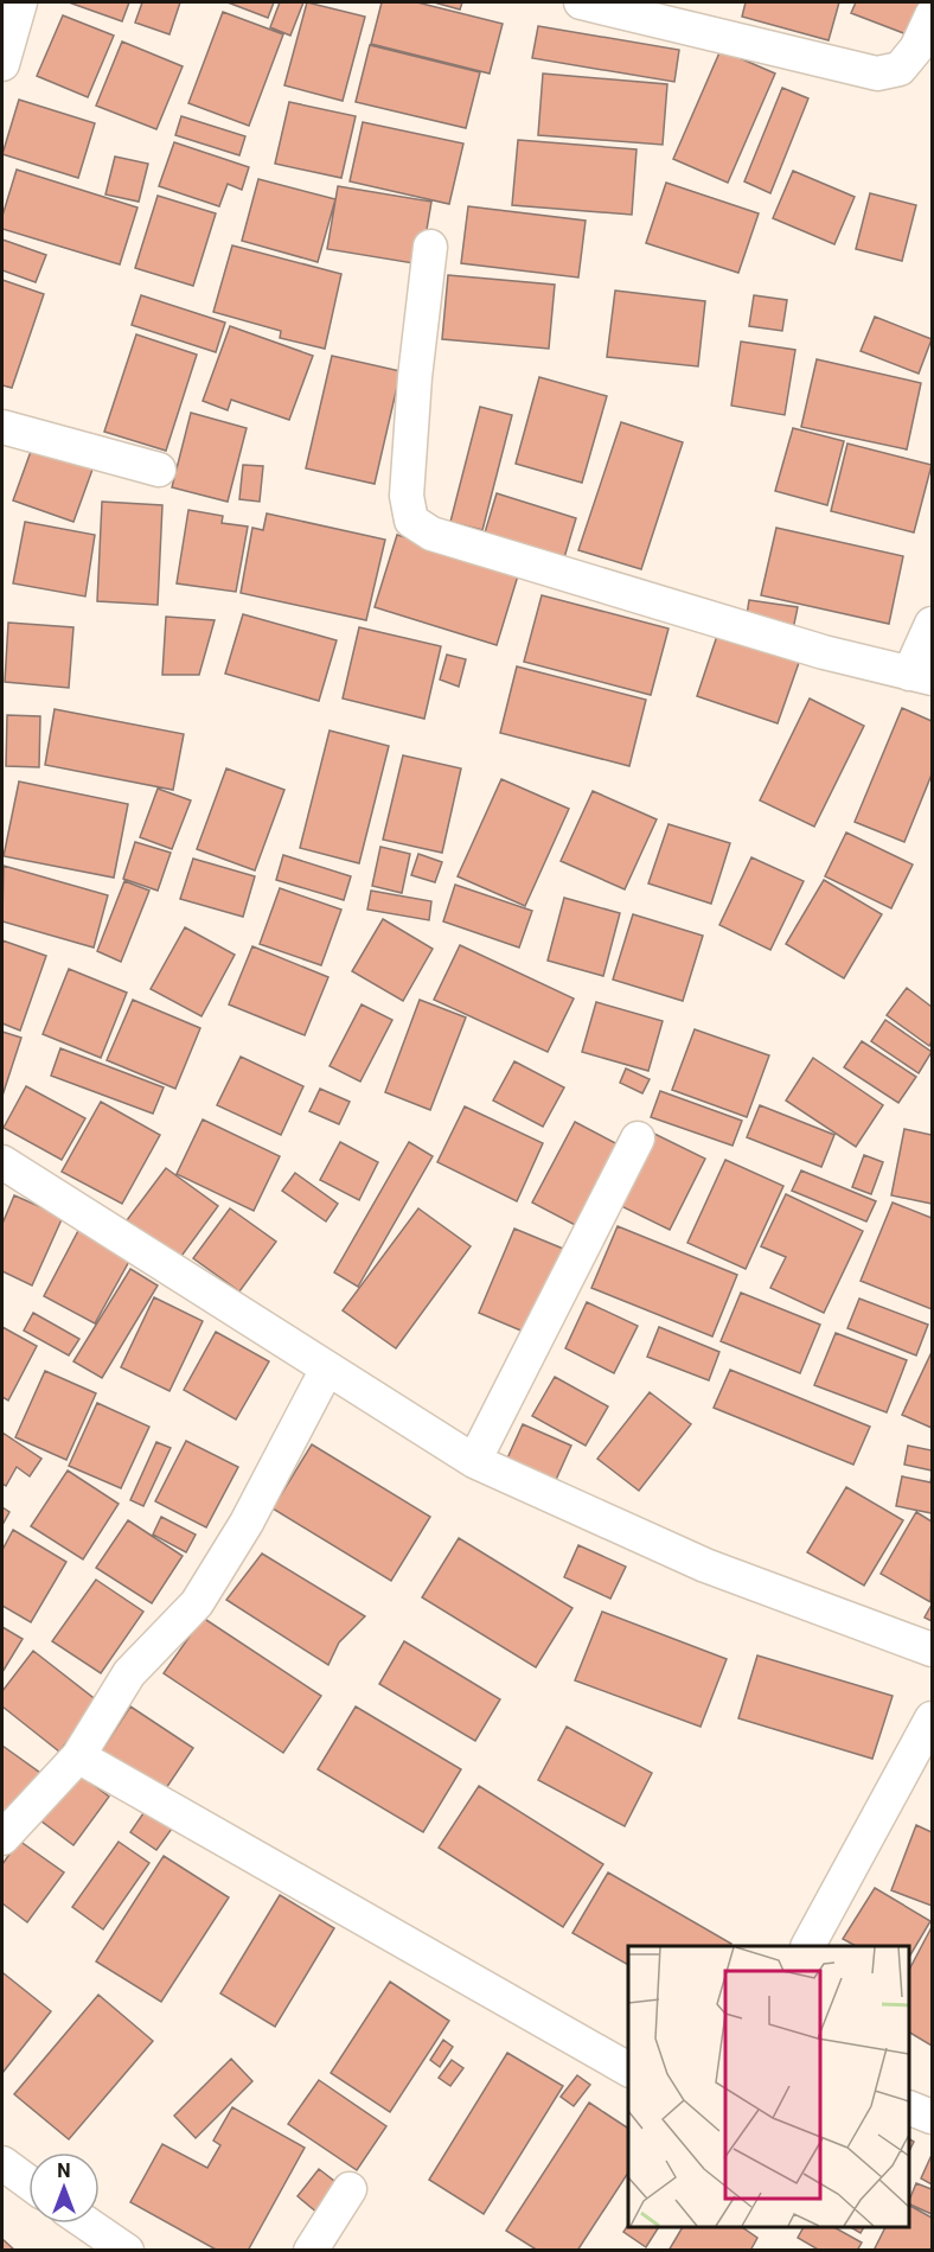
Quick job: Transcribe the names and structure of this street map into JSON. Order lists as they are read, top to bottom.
{
  "north": "top"
}
